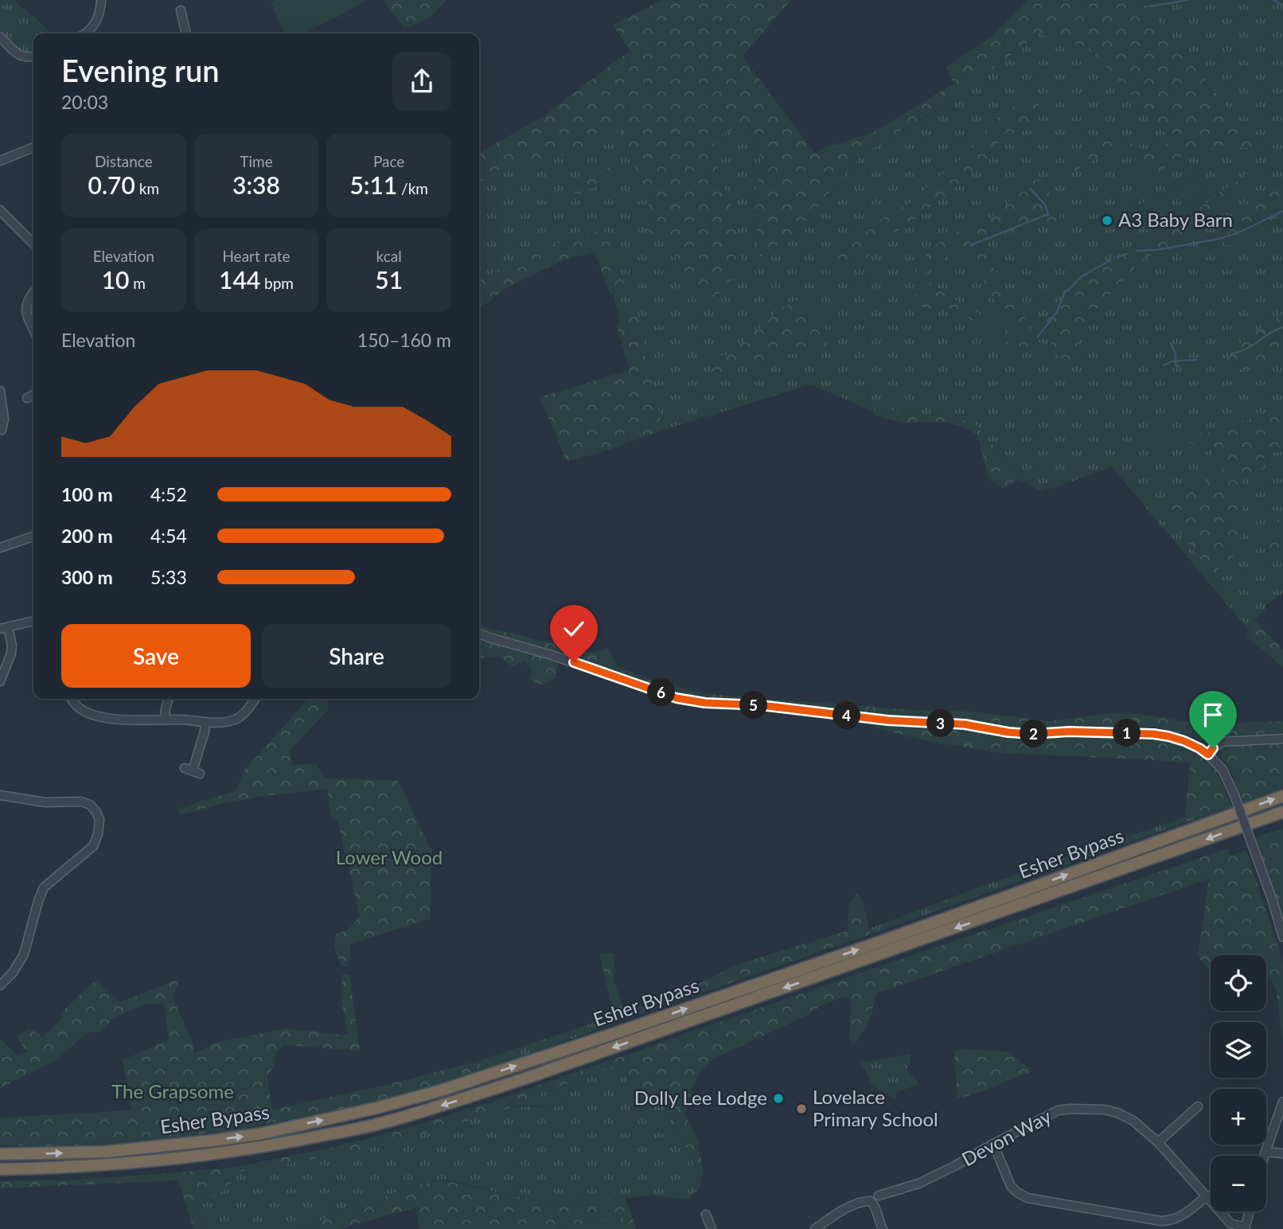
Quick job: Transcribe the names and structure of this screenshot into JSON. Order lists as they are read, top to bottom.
{
  "streets": {
    "highway": ["Esher Bypass"],
    "street": ["Devon Way"]
  },
  "parks": ["Lower Wood", "The Grapsome"],
  "places": ["A3 Baby Barn", "Dolly Lee Lodge", "Lovelace Primary School"],
  "page": {
    "heading": ["Evening run", "20:03"],
    "stats": [
      ["Distance", "0.70 km"],
      ["Time", "3:38"],
      ["Pace", "5:11 /km"],
      ["Elevation", "10 m"],
      ["Heart rate", "144 bpm"],
      ["kcal", "51"]
    ],
    "chart": ["Elevation", "150–160 m"],
    "list": [
      {
        "name": "100 m",
        "note": "4:52"
      },
      {
        "name": "200 m",
        "note": "4:54"
      },
      {
        "name": "300 m",
        "note": "5:33"
      }
    ],
    "buttons": ["Save", "Share"],
    "pins": [
      "6",
      "5",
      "4",
      "3",
      "1",
      "2"
    ],
    "map_buttons": ["+", "−"]
  }
}
